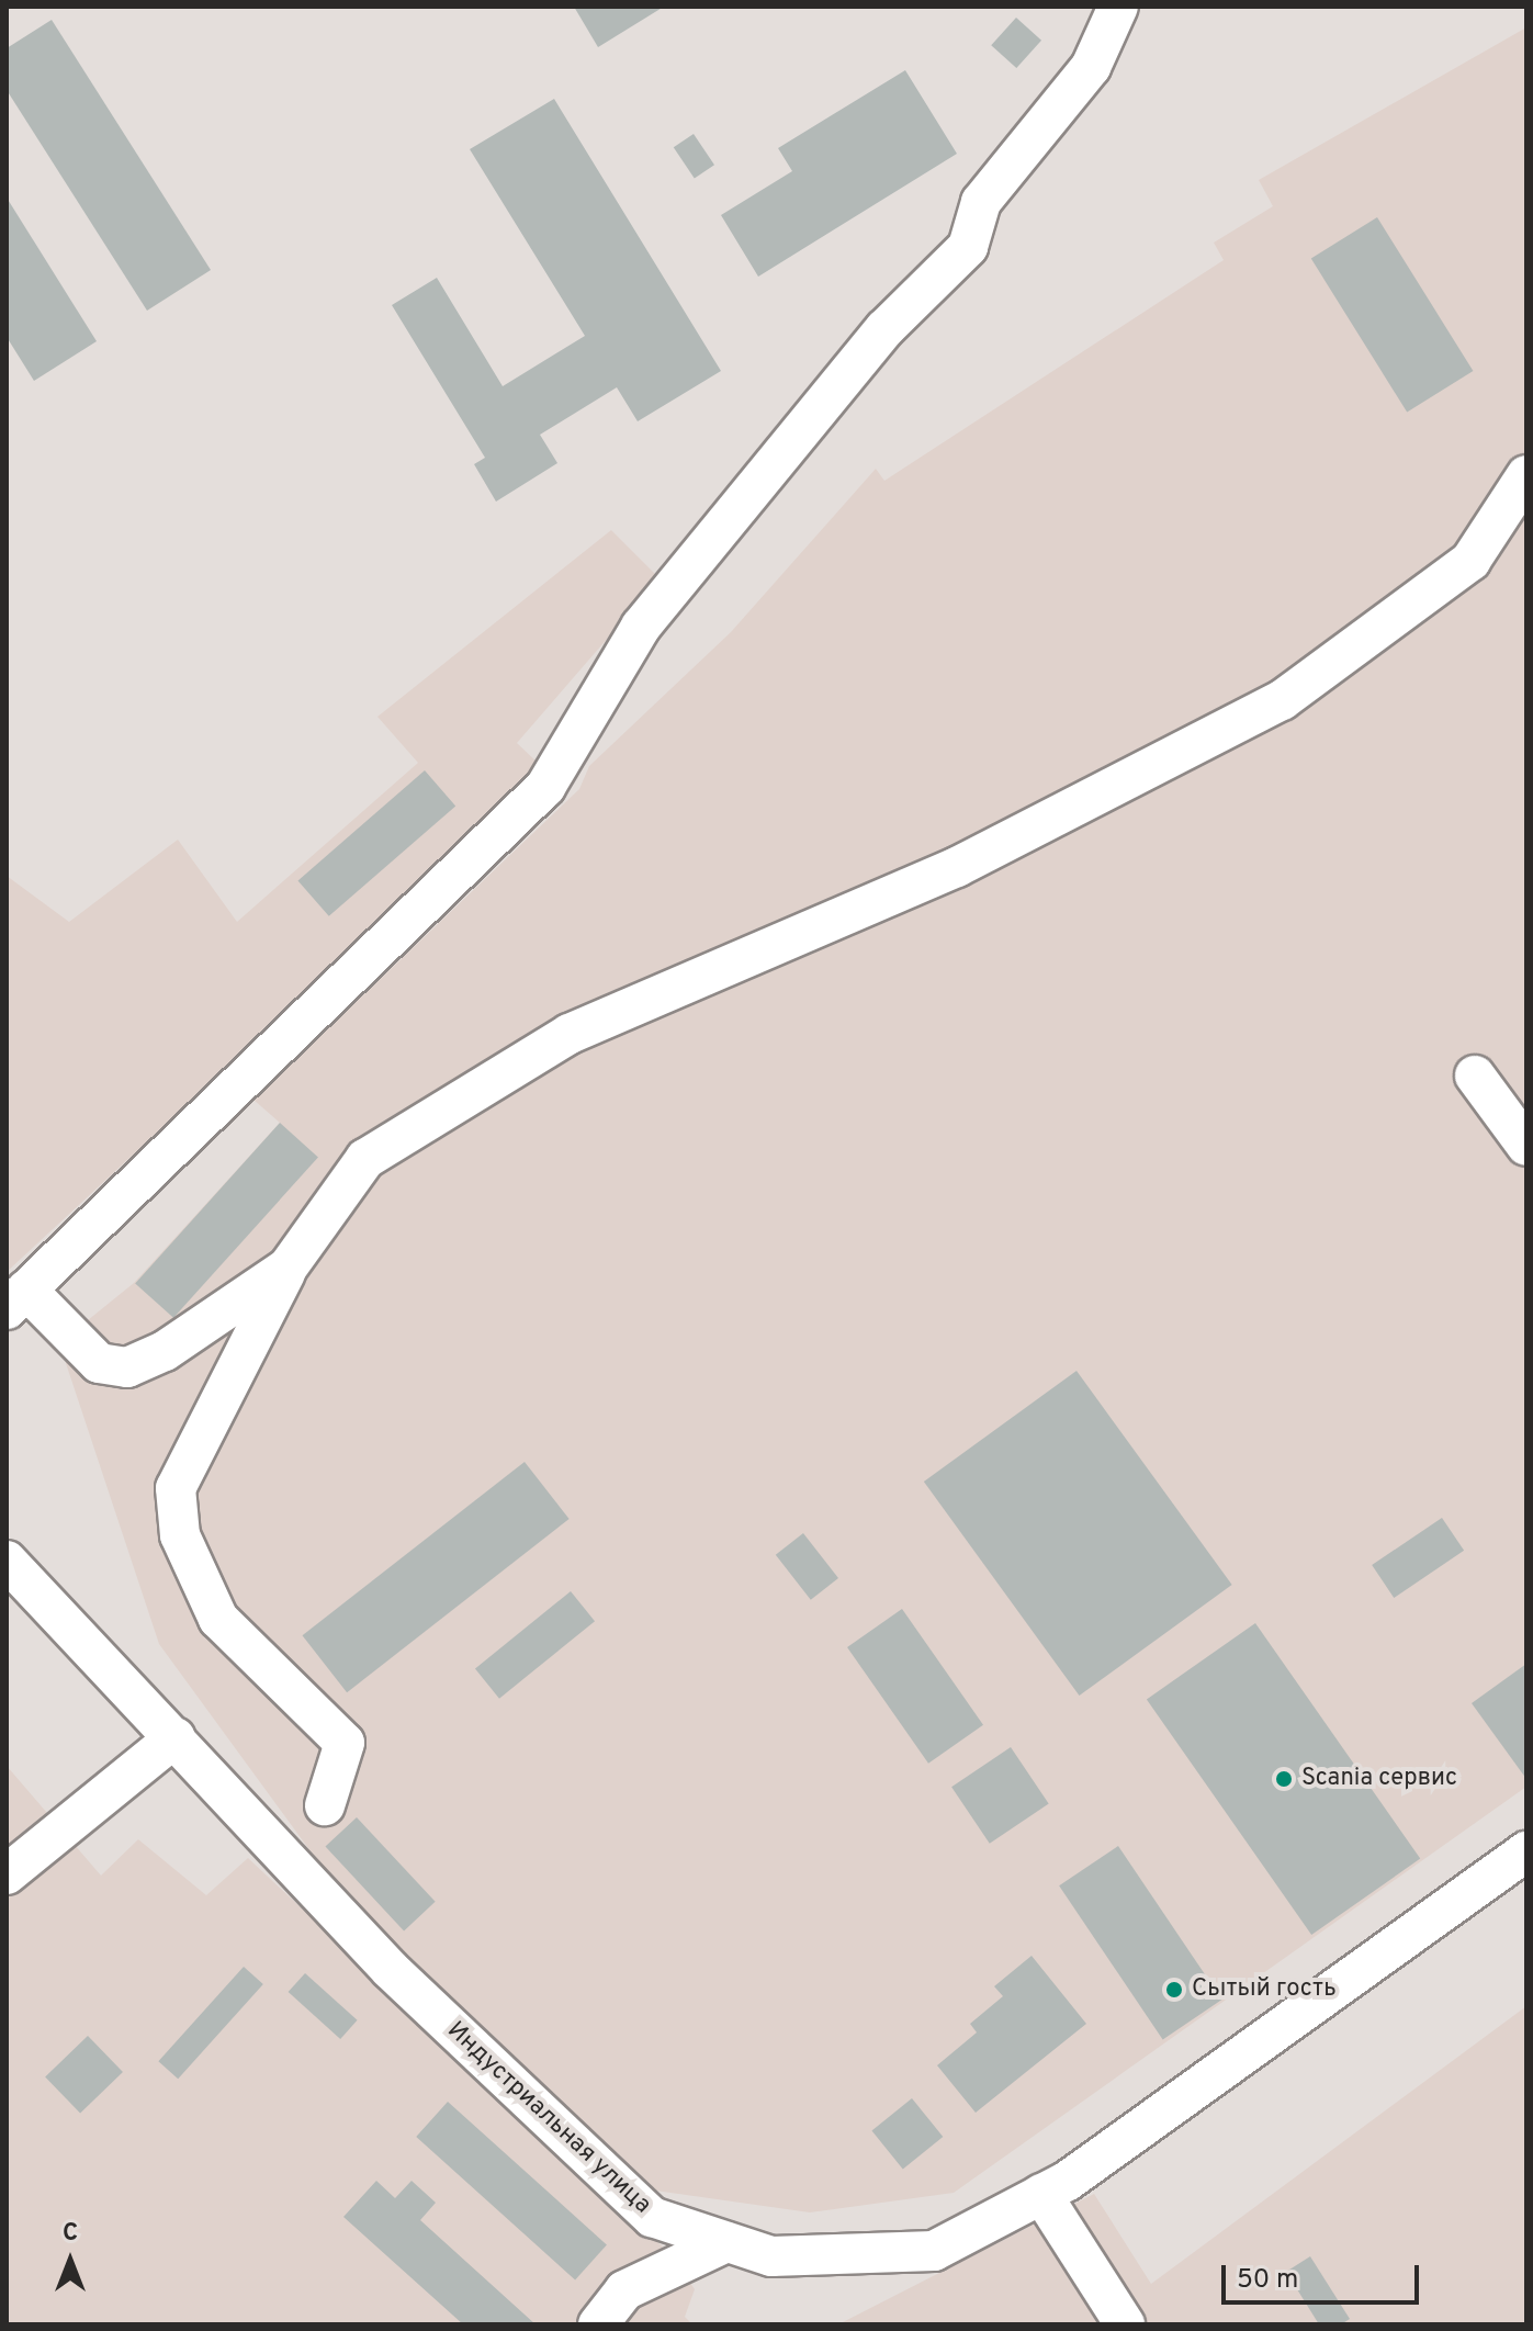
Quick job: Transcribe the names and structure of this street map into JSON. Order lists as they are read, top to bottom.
{
  "streets": {
    "street": ["Индустриальная улица"]
  },
  "places": ["Scania сервис", "Сытый гость"],
  "scale_bar": "50 m",
  "north": "top"
}
